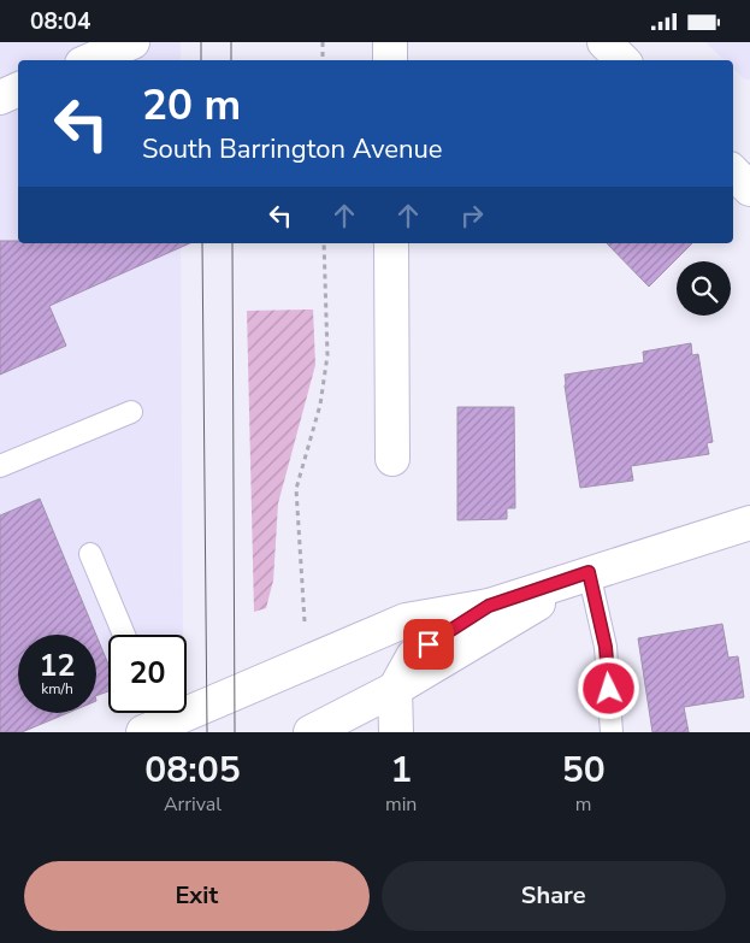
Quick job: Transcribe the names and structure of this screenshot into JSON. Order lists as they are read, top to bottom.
{
  "page": {
    "status": "08:04",
    "turn": ["20 m", "South Barrington Avenue"],
    "speed": "12 km/h",
    "limit": "20",
    "eta": [
      "08:05",
      "Arrival",
      "1",
      "min",
      "50",
      "m"
    ],
    "buttons": ["Exit", "Share"]
  }
}
